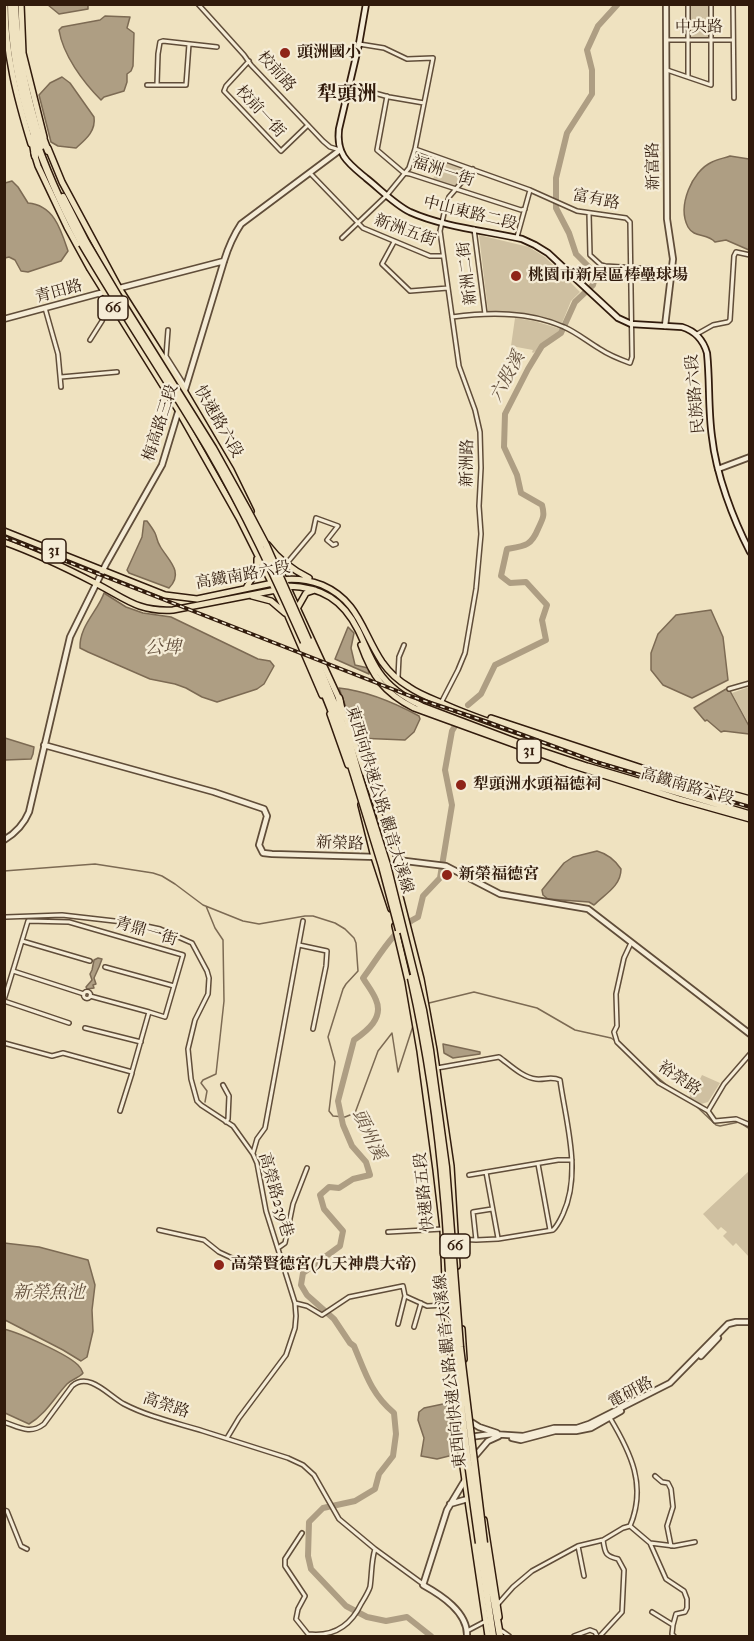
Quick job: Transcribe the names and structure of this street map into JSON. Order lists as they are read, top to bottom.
{
  "streets": {
    "highway": ["66", "東西向快速公路 觀音大溪線"],
    "main road": [
      "快速路六段",
      "31",
      "高鐵南路六段",
      "快速路五段"
    ],
    "street": [
      "中央路",
      "校前路",
      "校前一街",
      "新富路",
      "福洲一街",
      "富有路",
      "中山東路二段",
      "新洲五街",
      "新洲二街",
      "青田路",
      "民族路六段",
      "梅高路三段",
      "新洲路",
      "新榮路",
      "青鼎一街",
      "裕榮路",
      "高榮路239巷",
      "電研路",
      "高榮路"
    ]
  },
  "crossings": [
    ["中央路", "新富路"],
    ["校前路", "校前一街"],
    ["校前路", "中山東路二段"],
    ["校前路", "梅高路三段"],
    ["新富路", "民族路六段"],
    ["富有路", "中山東路二段"],
    ["富有路", "新洲二街"],
    ["富有路", "民族路六段"],
    ["中山東路二段", "新洲二街"],
    ["中山東路二段", "民族路六段"],
    ["中山東路二段", "梅高路三段"],
    ["中山東路二段", "新洲路"],
    ["新洲五街", "梅高路三段"],
    ["新洲五街", "新洲路"],
    ["青田路", "快速路六段"],
    ["青田路", "梅高路三段"],
    ["快速路六段", "梅高路三段"],
    ["快速路六段", "31"],
    ["快速路六段", "高鐵南路六段"],
    ["快速路六段", "新榮路"],
    ["快速路六段", "快速路五段"],
    ["梅高路三段", "高鐵南路六段"],
    ["梅高路三段", "新榮路"],
    ["新洲路", "高鐵南路六段"],
    ["31", "高鐵南路六段"],
    ["東西向快速公路 觀音大溪線", "快速路五段"],
    ["新榮路", "裕榮路"],
    ["新榮路", "快速路五段"],
    ["快速路五段", "電研路"],
    ["高榮路239巷", "高榮路"]
  ],
  "districts": ["犁頭洲"],
  "water": [
    "六股溪",
    "公埤",
    "頭州溪",
    "新榮魚池"
  ],
  "places": [
    "頭洲國小",
    "桃園市新屋區棒壘球場",
    "犁頭洲水頭福德祠",
    "新榮福德宮",
    "高榮賢德宮(九天神農大帝)"
  ]
}
